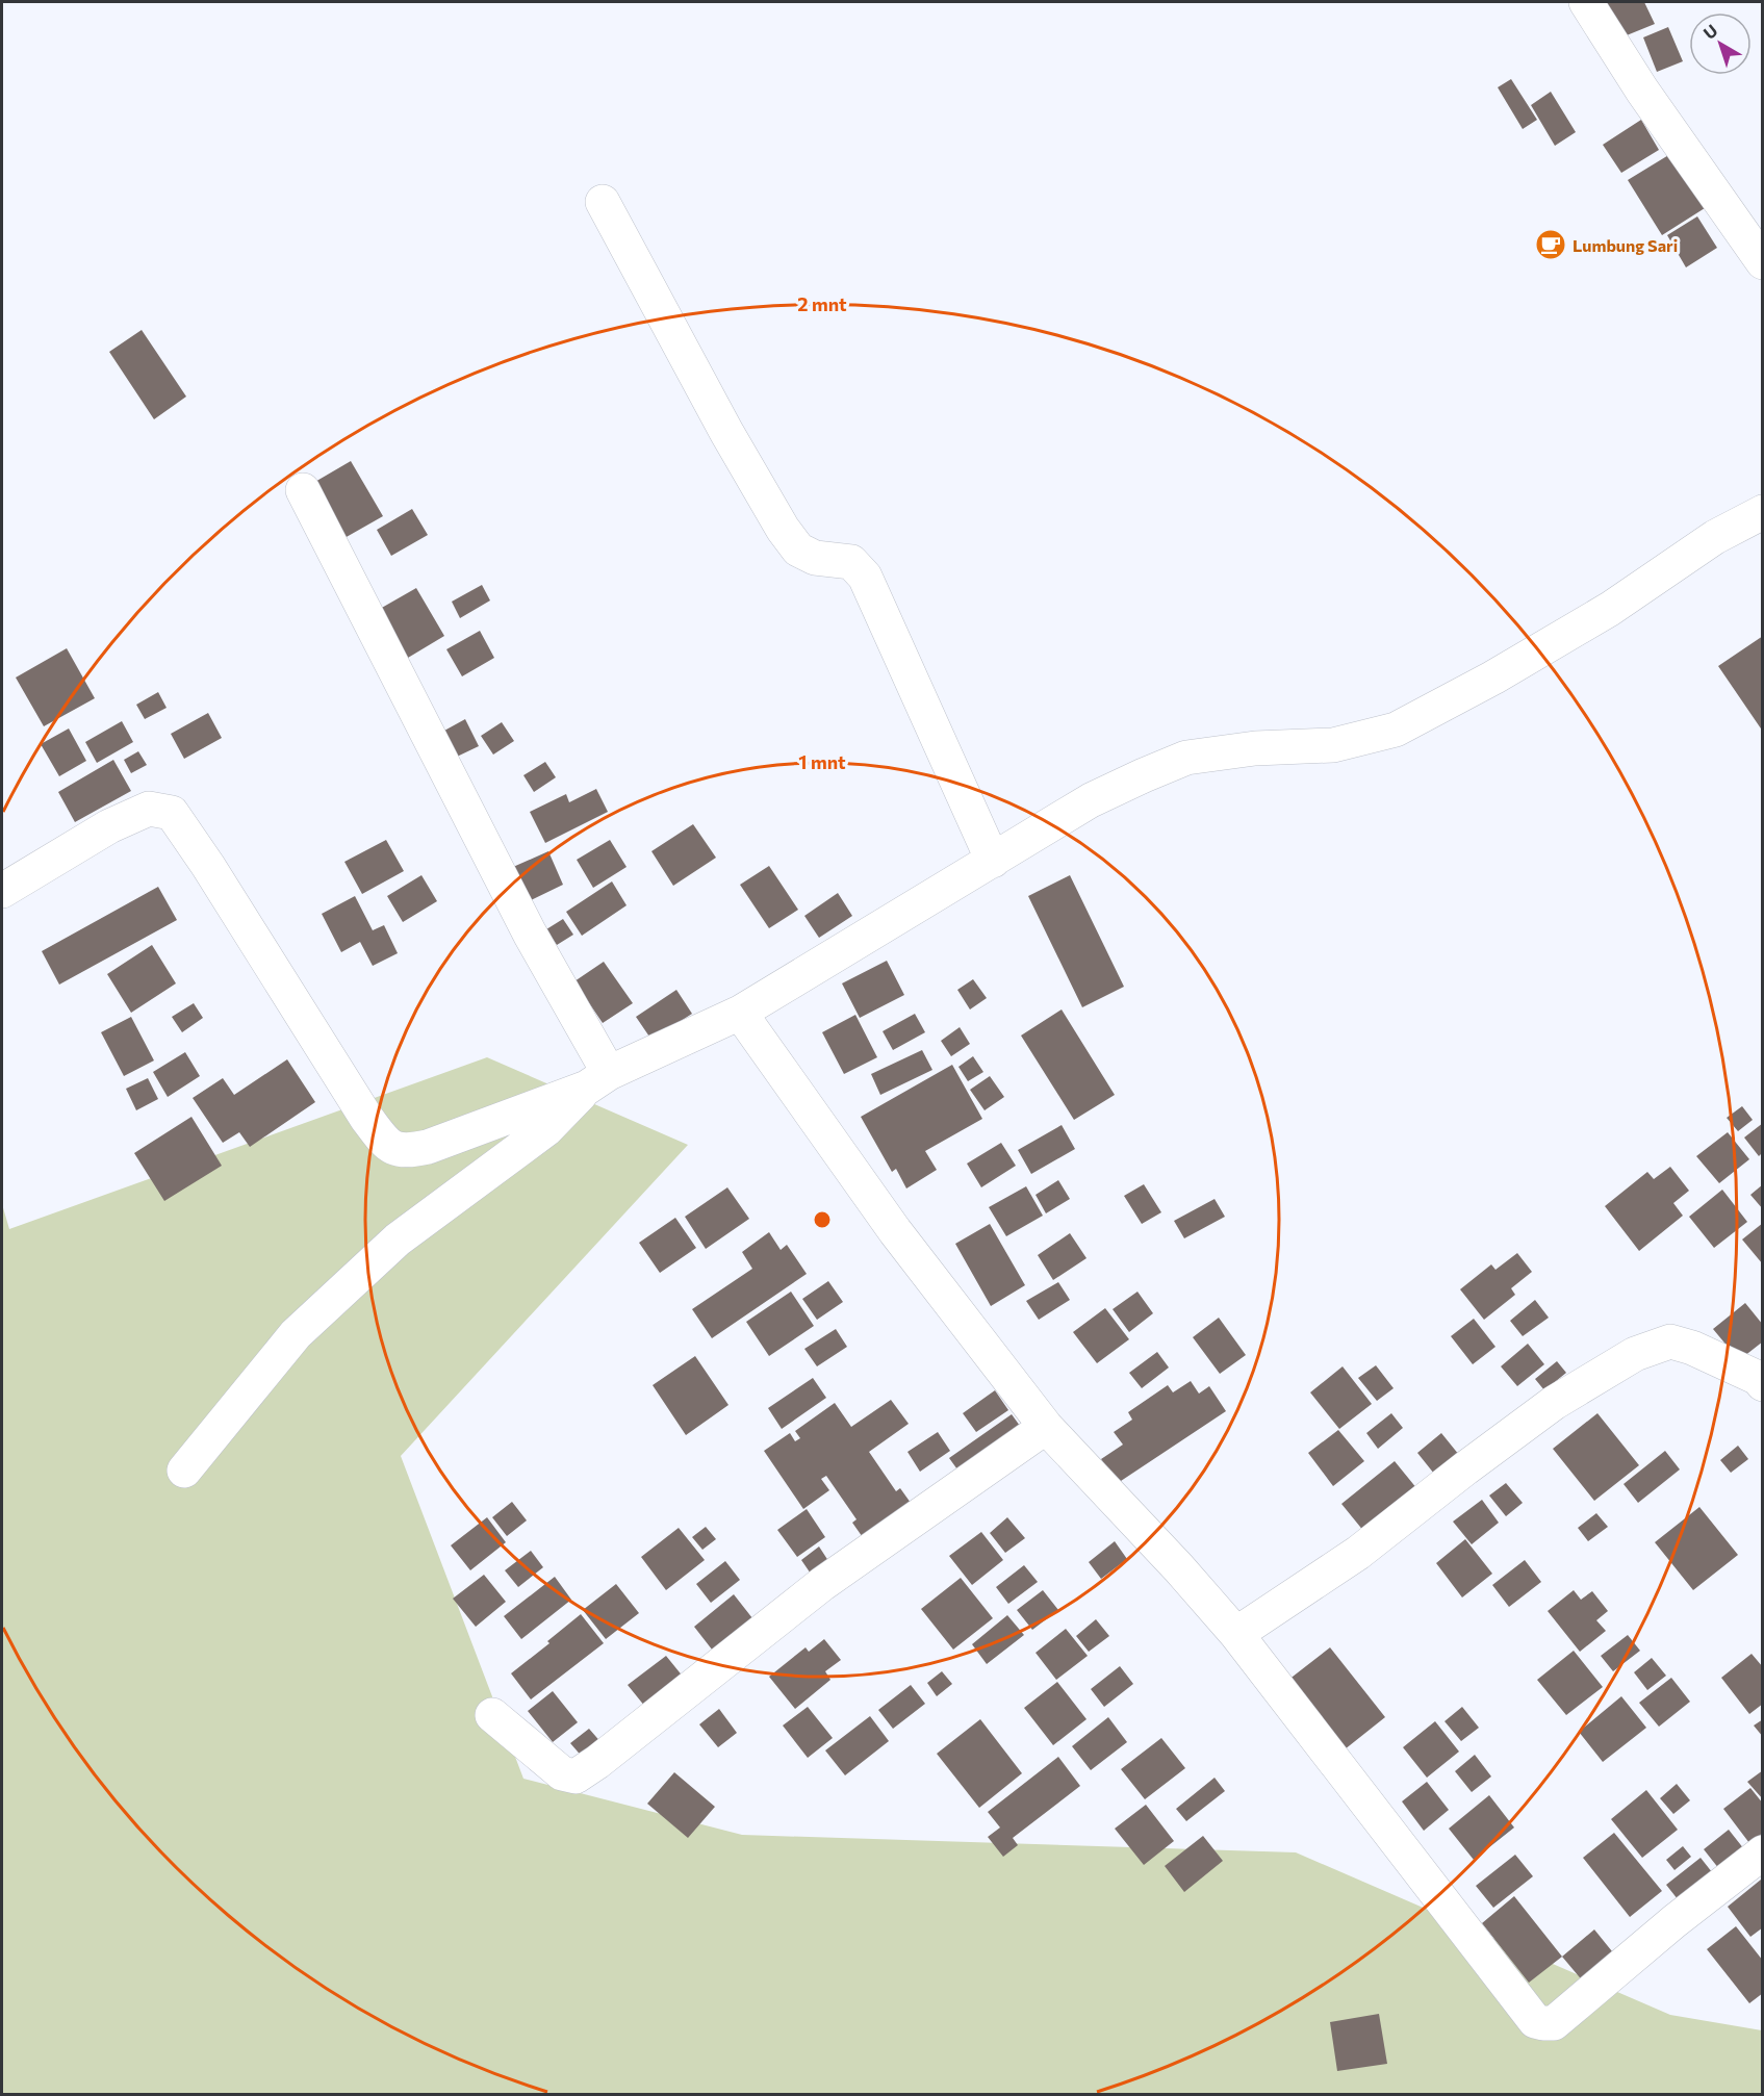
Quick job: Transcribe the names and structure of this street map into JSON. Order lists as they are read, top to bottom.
{
  "places": {
    "cafe": ["Lumbung Sari"]
  },
  "north": "top left",
  "rings": ["2 mnt", "1 mnt"]
}
